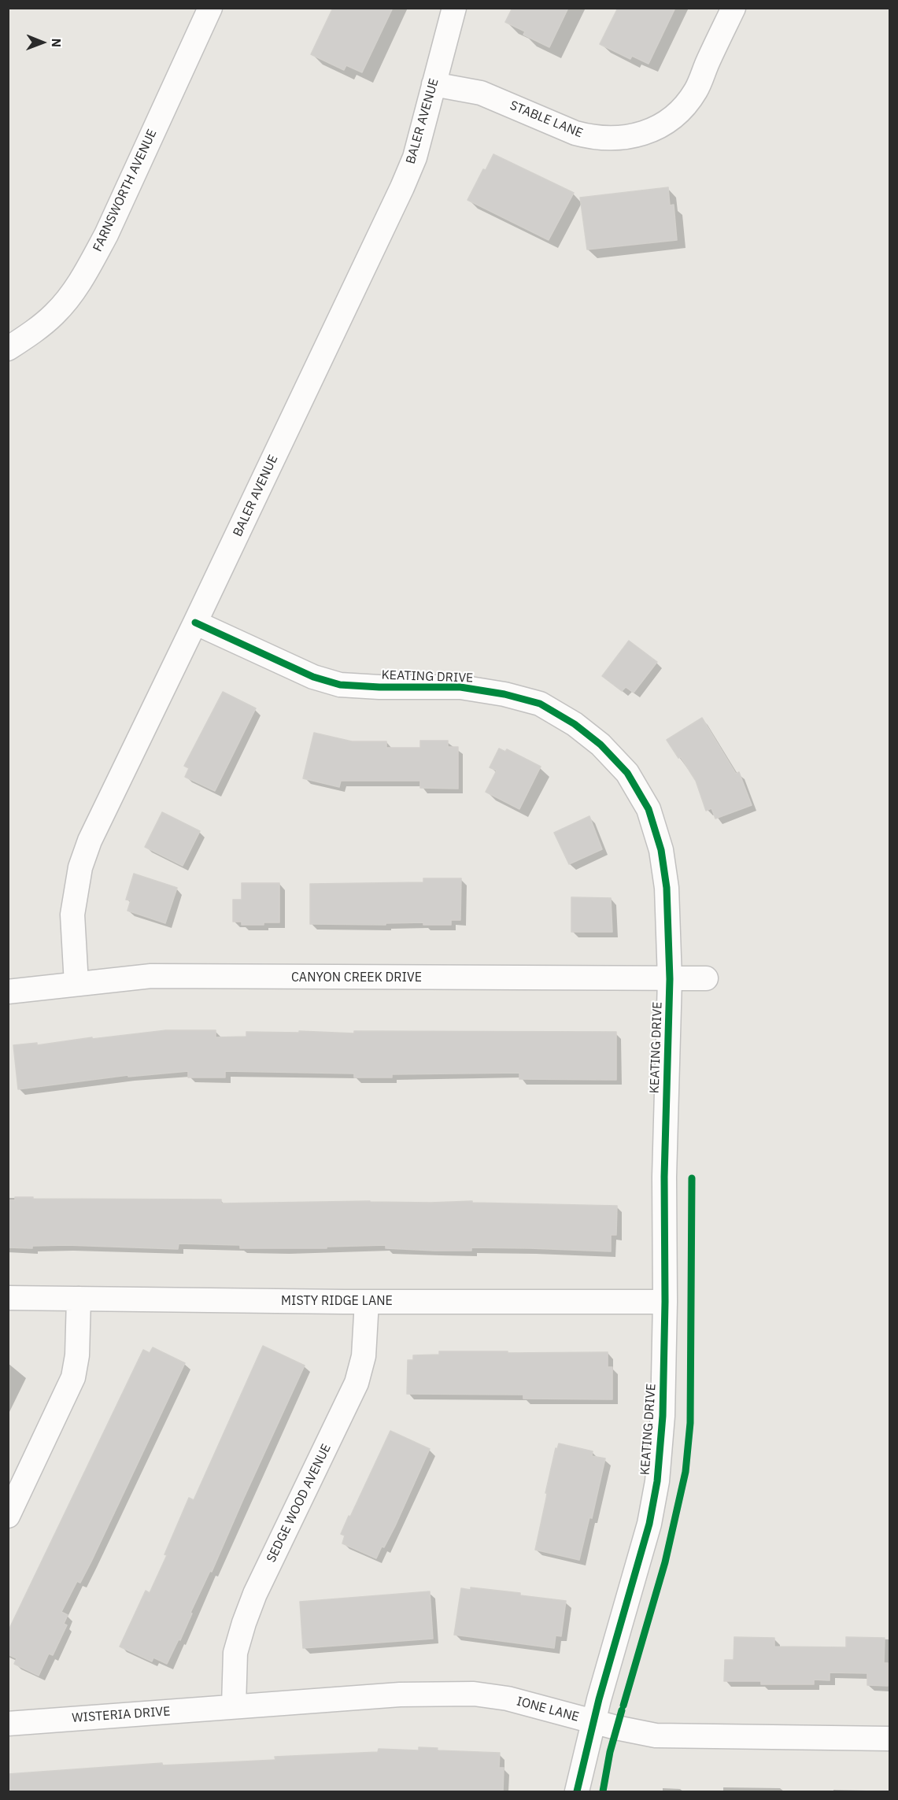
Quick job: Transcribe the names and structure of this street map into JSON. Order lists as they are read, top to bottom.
{
  "streets": {
    "street": [
      "STABLE LANE",
      "BALER AVENUE",
      "FARNSWORTH AVENUE",
      "KEATING DRIVE",
      "CANYON CREEK DRIVE",
      "MISTY RIDGE LANE",
      "SEDGE WOOD AVENUE",
      "IONE LANE",
      "WISTERIA DRIVE"
    ]
  },
  "crossings": [
    ["STABLE LANE", "BALER AVENUE"],
    ["BALER AVENUE", "KEATING DRIVE"],
    ["BALER AVENUE", "CANYON CREEK DRIVE"],
    ["KEATING DRIVE", "CANYON CREEK DRIVE"],
    ["KEATING DRIVE", "MISTY RIDGE LANE"],
    ["KEATING DRIVE", "IONE LANE"],
    ["MISTY RIDGE LANE", "SEDGE WOOD AVENUE"],
    ["SEDGE WOOD AVENUE", "IONE LANE"],
    ["SEDGE WOOD AVENUE", "WISTERIA DRIVE"],
    ["IONE LANE", "WISTERIA DRIVE"]
  ],
  "north": "right"
}
